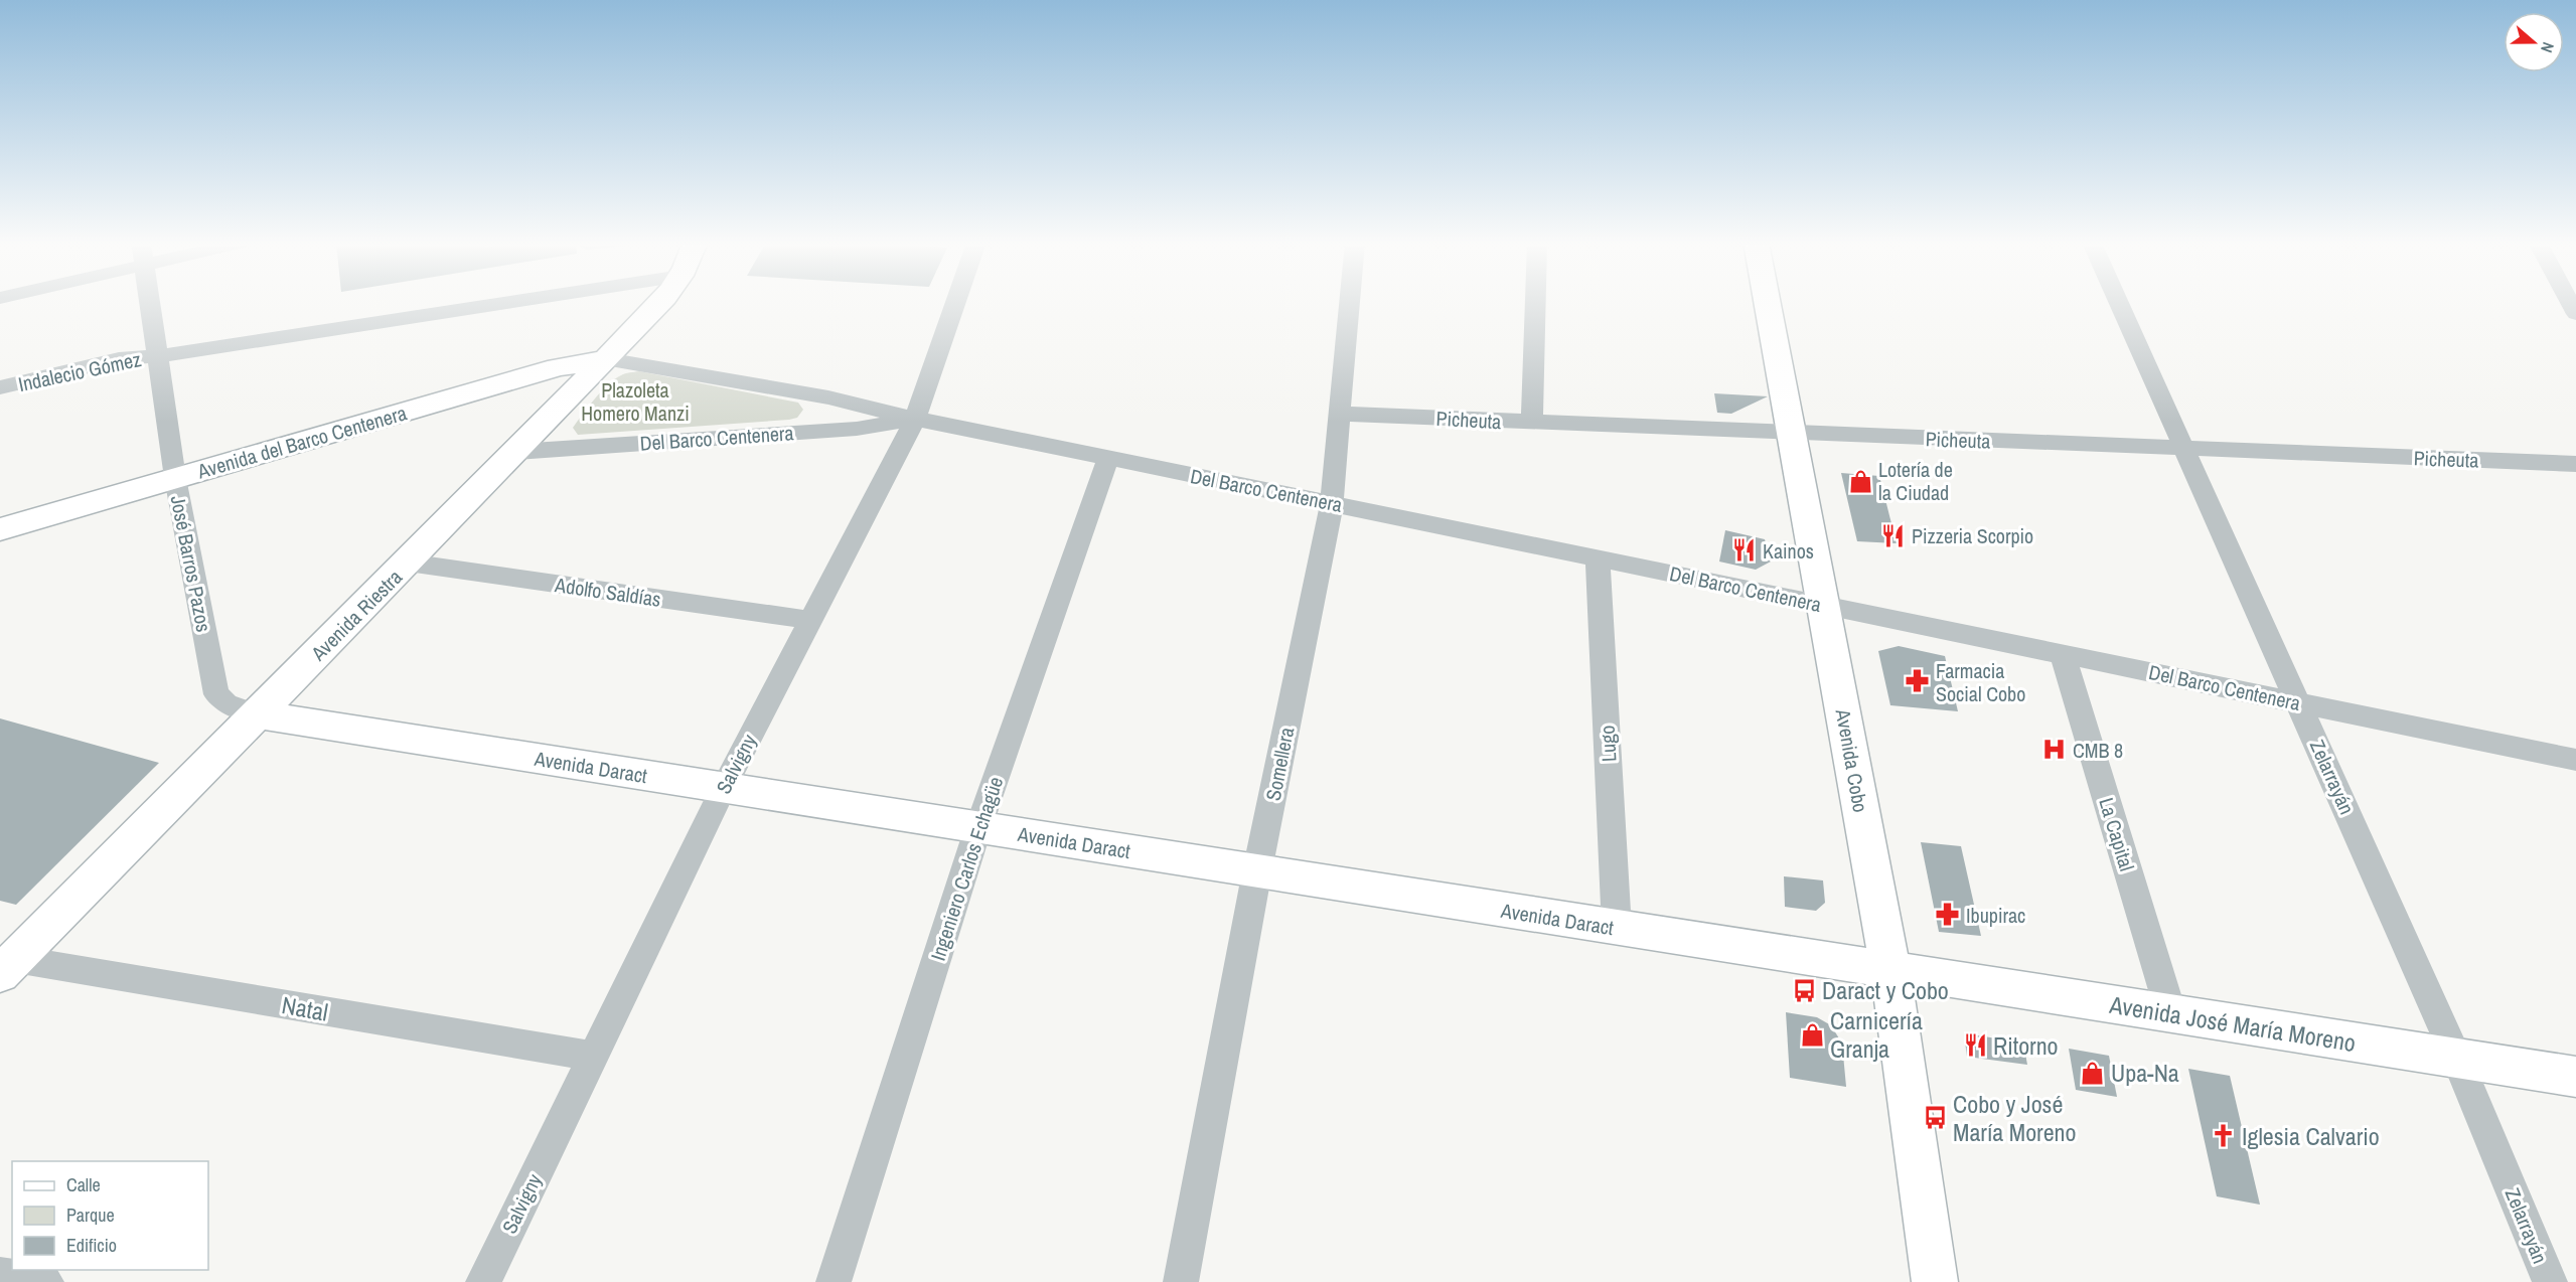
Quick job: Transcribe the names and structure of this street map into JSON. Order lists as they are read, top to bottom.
{
  "streets": {
    "main road": [
      "Avenida del Barco Centenera",
      "Avenida Riestra",
      "Avenida Cobo",
      "Avenida Daract",
      "Avenida José María Moreno"
    ],
    "street": [
      "Indalecio Gómez",
      "Picheuta",
      "Del Barco Centenera",
      "José Barros Pazos",
      "Adolfo Saldías",
      "Lugo",
      "Salvigny",
      "Somellera",
      "Zelarrayán",
      "La Capital",
      "Ingeniero Carlos Echagüe",
      "Natal"
    ]
  },
  "crossings": [
    ["Indalecio Gómez", "José Barros Pazos"],
    ["Picheuta", "Avenida Cobo"],
    ["Picheuta", "Somellera"],
    ["Picheuta", "Zelarrayán"],
    ["Del Barco Centenera", "Avenida del Barco Centenera"],
    ["Del Barco Centenera", "Avenida Riestra"],
    ["Del Barco Centenera", "Lugo"],
    ["Del Barco Centenera", "Avenida Cobo"],
    ["Del Barco Centenera", "Salvigny"],
    ["Del Barco Centenera", "Somellera"],
    ["Del Barco Centenera", "Zelarrayán"],
    ["Del Barco Centenera", "La Capital"],
    ["Del Barco Centenera", "Ingeniero Carlos Echagüe"],
    ["Avenida del Barco Centenera", "José Barros Pazos"],
    ["Avenida del Barco Centenera", "Avenida Riestra"],
    ["José Barros Pazos", "Avenida Riestra"],
    ["José Barros Pazos", "Avenida Daract"],
    ["Adolfo Saldías", "Avenida Riestra"],
    ["Adolfo Saldías", "Salvigny"],
    ["Avenida Riestra", "Avenida Daract"],
    ["Avenida Riestra", "Natal"],
    ["Lugo", "Avenida Daract"],
    ["Avenida Cobo", "Avenida Daract"],
    ["Avenida Cobo", "Avenida José María Moreno"],
    ["Salvigny", "Avenida Daract"],
    ["Salvigny", "Natal"],
    ["Somellera", "Avenida Daract"],
    ["Avenida Daract", "Ingeniero Carlos Echagüe"],
    ["Avenida Daract", "Avenida José María Moreno"],
    ["Zelarrayán", "Avenida José María Moreno"],
    ["La Capital", "Avenida José María Moreno"]
  ],
  "parks": ["Plazoleta Homero Manzi"],
  "places": {
    "shop": ["Lotería de la Ciudad", "Carnicería Granja", "Upa-Na"],
    "restaurant": ["Pizzeria Scorpio", "Kainos", "Ritorno"],
    "pharmacy": ["Farmacia Social Cobo", "Ibupirac"],
    "hospital": ["CMB 8"],
    "bus stop": ["Daract y Cobo", "Cobo y José María Moreno"],
    "church": ["Iglesia Calvario"]
  },
  "legend": ["Calle", "Parque", "Edificio"],
  "north": "right"
}
